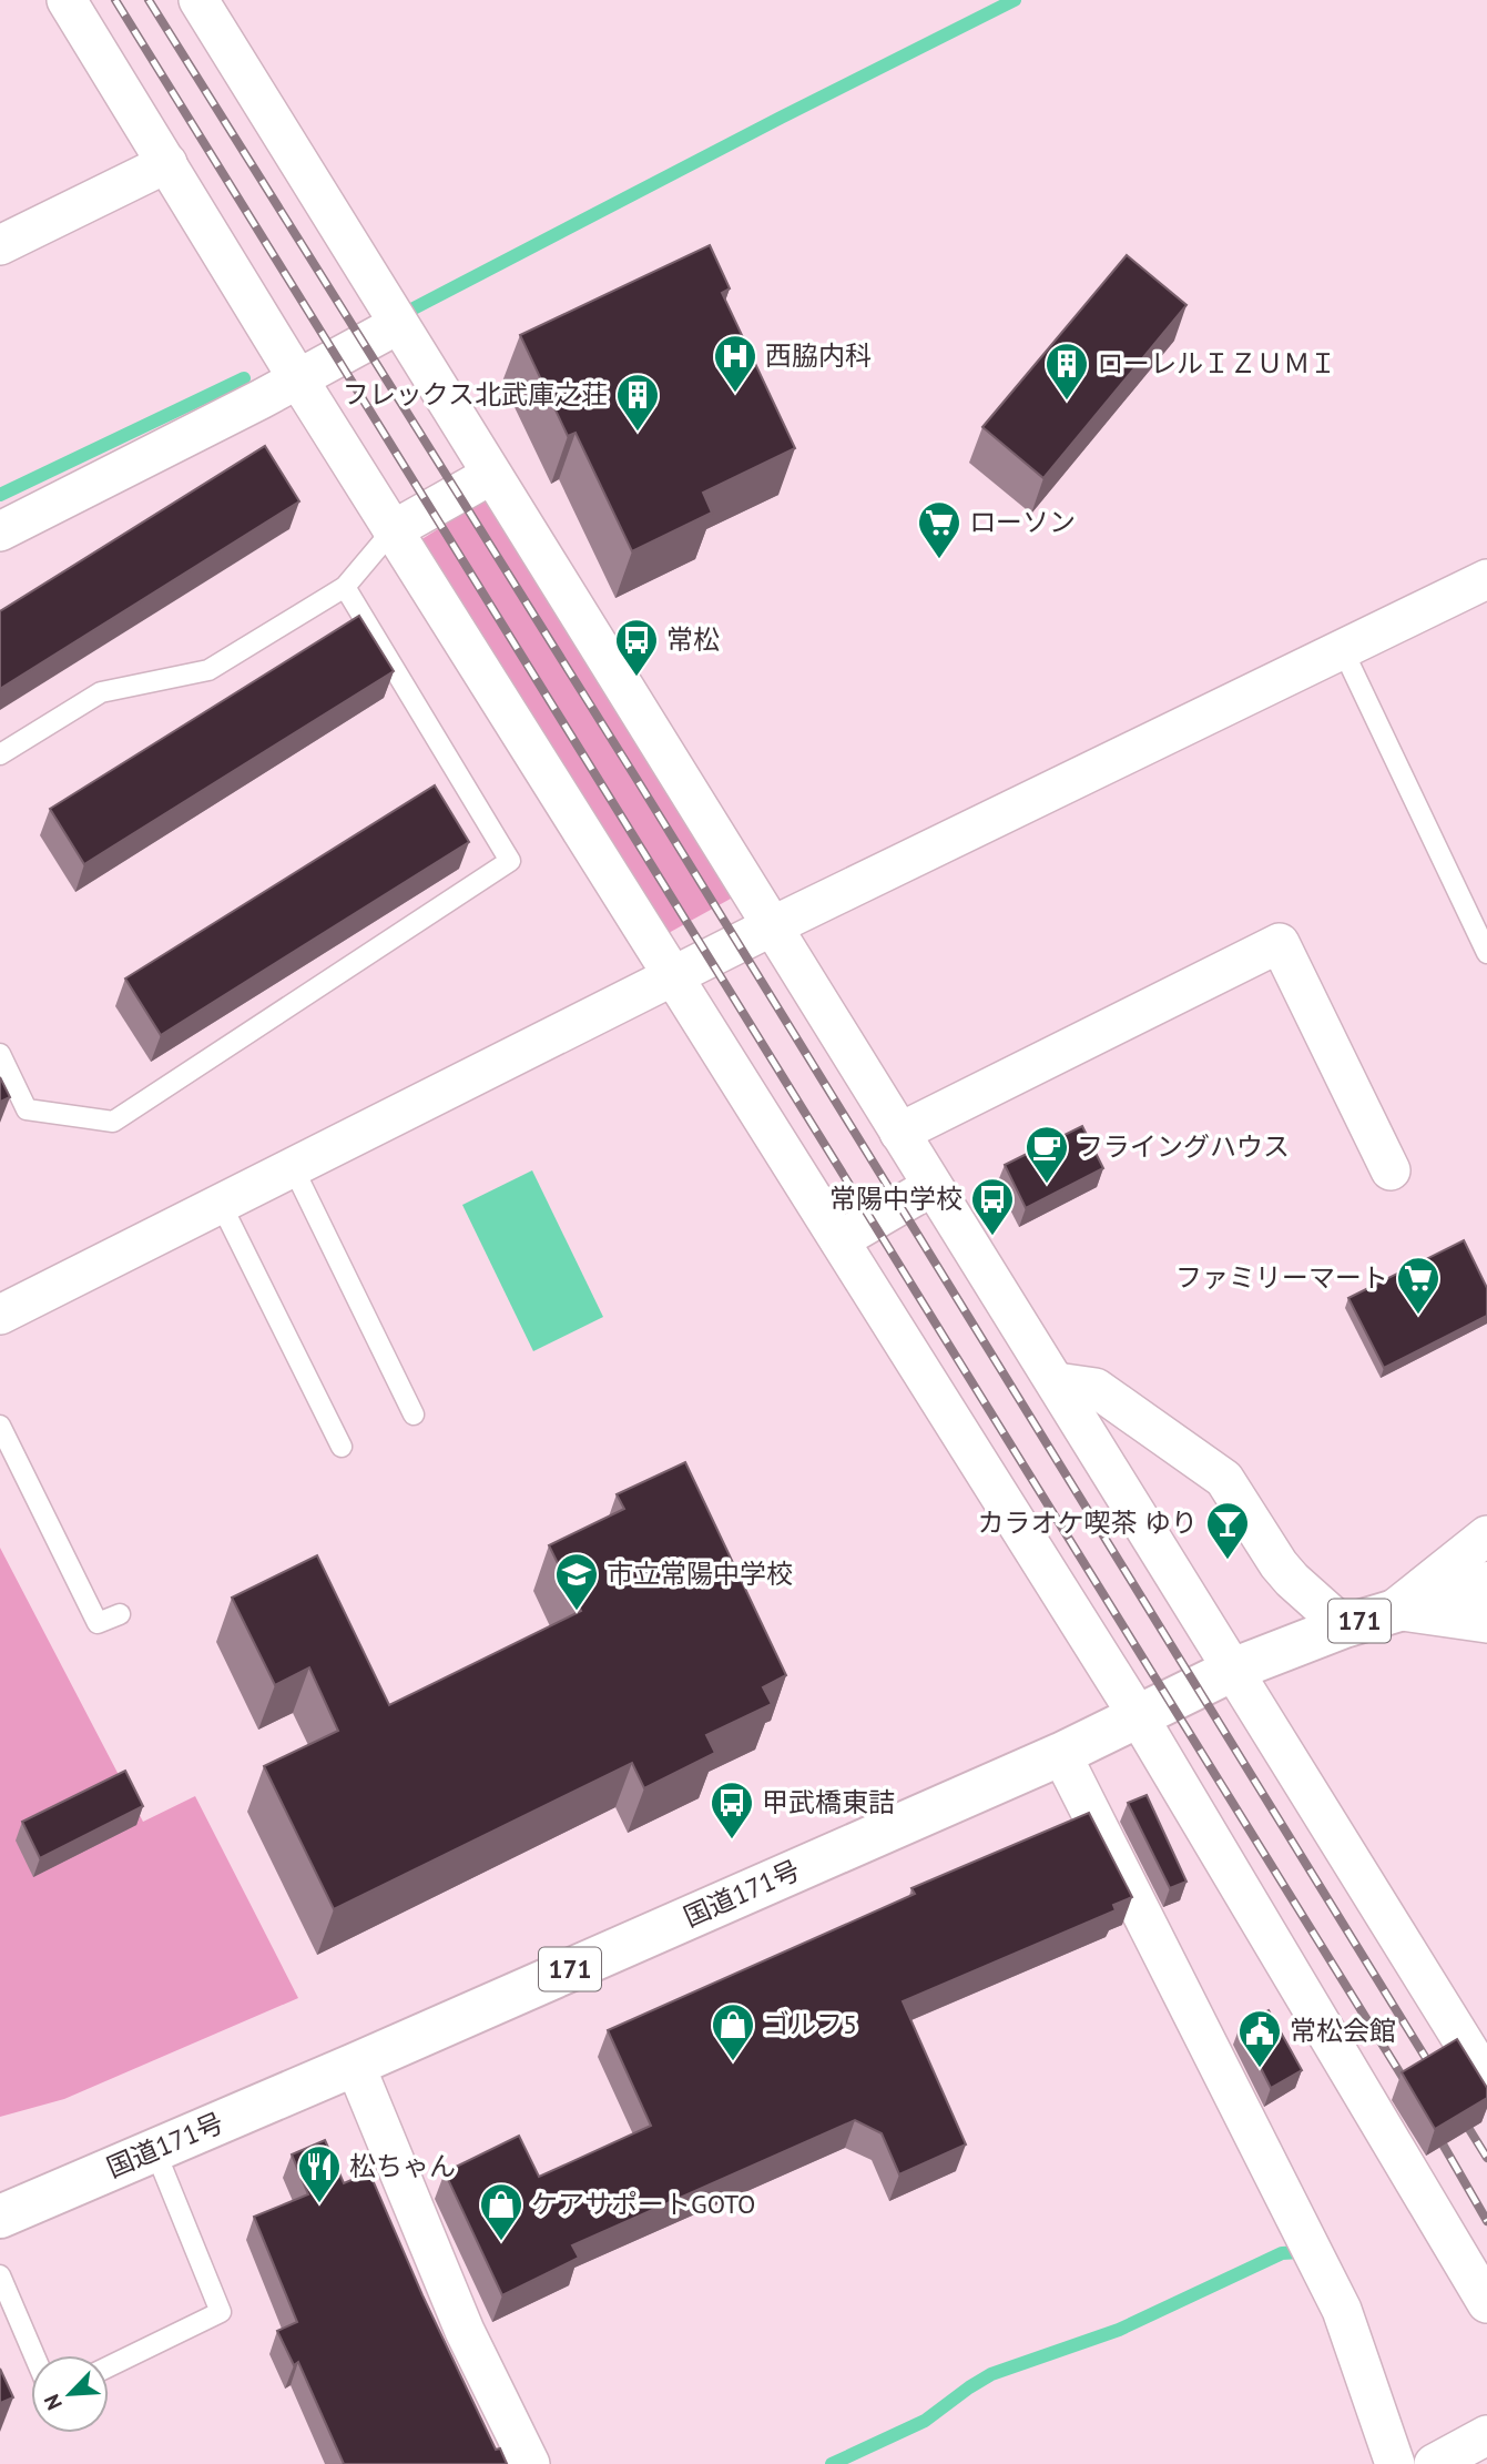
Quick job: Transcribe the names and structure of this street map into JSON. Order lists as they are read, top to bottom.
{
  "streets": {
    "highway": ["171", "国道171号"]
  },
  "places": {
    "hospital": ["西脇内科"],
    "building": ["ローレルＩＺＵＭＩ", "フレックス北武庫之荘"],
    "supermarket": ["ローソン", "ファミリーマート"],
    "bus stop": ["常松", "常陽中学校", "甲武橋東詰"],
    "cafe": ["フライングハウス"],
    "bar": ["カラオケ喫茶 ゆり"],
    "school or university": ["市立常陽中学校"],
    "shop": ["ゴルフ5", "ケアサポートGOTO"],
    "public building": ["常松会館"],
    "restaurant": ["松ちゃん"]
  },
  "north": "bottom left"
}
